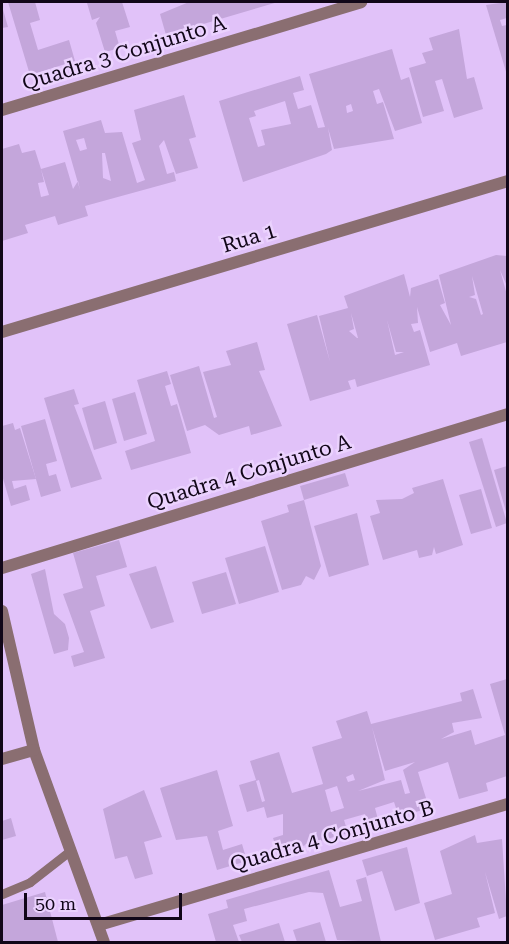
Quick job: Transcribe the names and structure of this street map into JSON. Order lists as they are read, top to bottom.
{
  "streets": {
    "street": [
      "Quadra 3 Conjunto A",
      "Rua 1",
      "Quadra 4 Conjunto A",
      "Quadra 4 Conjunto B"
    ]
  },
  "scale_bar": "50 m"
}
